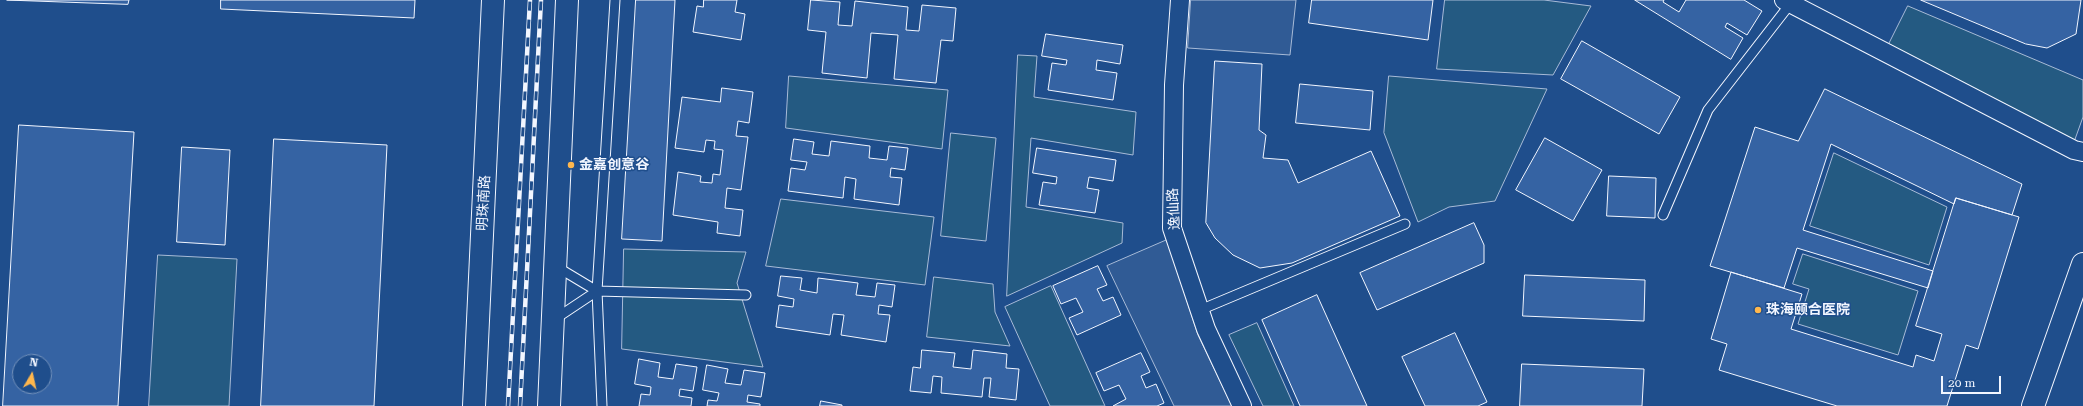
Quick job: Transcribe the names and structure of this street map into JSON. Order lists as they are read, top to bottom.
{
  "streets": {
    "main road": ["明珠南路"],
    "street": ["逸仙路"]
  },
  "places": ["金嘉创意谷", "珠海颐合医院"],
  "scale_bar": "20 m",
  "north": "top"
}
